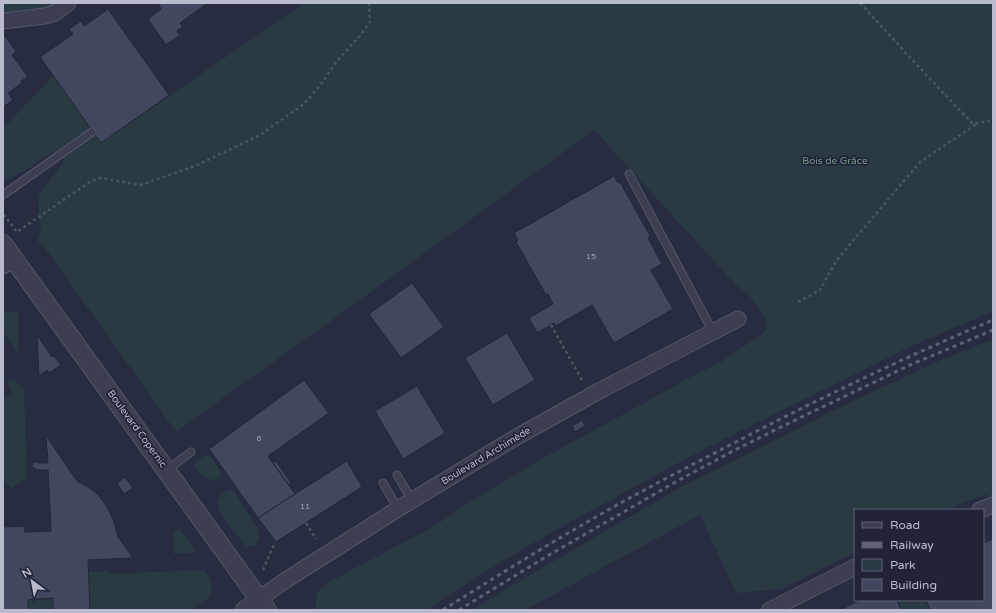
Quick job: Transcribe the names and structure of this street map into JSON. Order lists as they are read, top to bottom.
{
  "streets": {
    "street": ["Boulevard Copernic", "Boulevard Archimède"]
  },
  "crossings": [
    ["Boulevard Copernic", "Boulevard Archimède"]
  ],
  "parks": ["Bois de Grâce"],
  "house_numbers": ["15", "6", "11"],
  "legend": [
    "Road",
    "Railway",
    "Park",
    "Building"
  ],
  "north": "top left"
}
